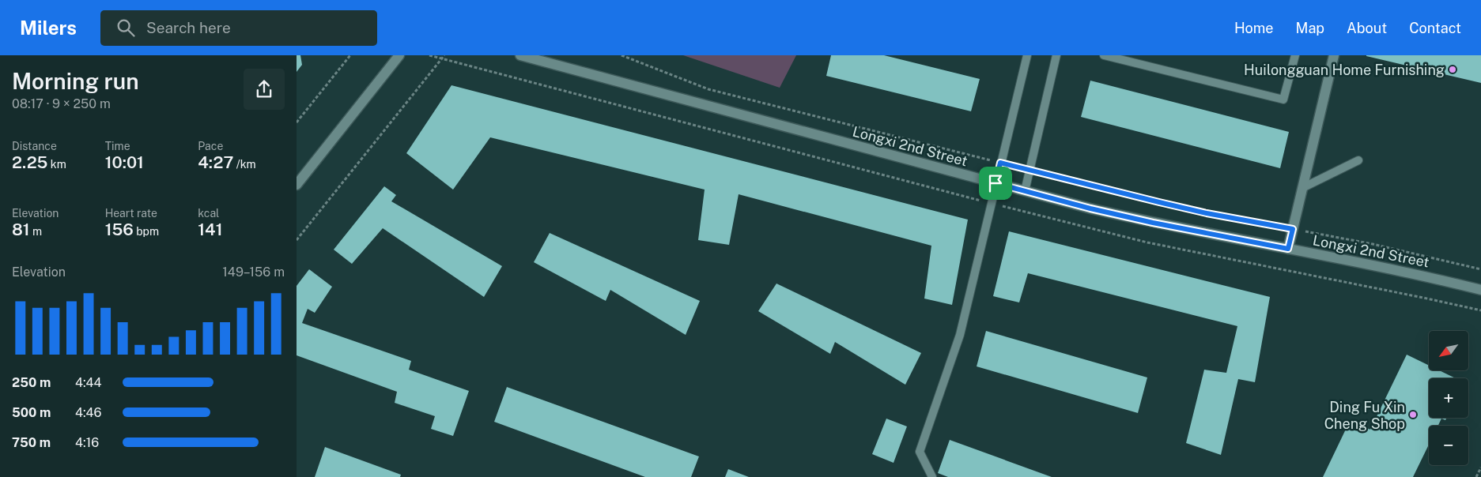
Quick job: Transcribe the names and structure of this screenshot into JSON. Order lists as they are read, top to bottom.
{
  "streets": {
    "street": ["Longxi 2nd Street"]
  },
  "places": ["Huilongguan Home Furnishing", "Ding Fu Xin Cheng Shop"],
  "north": "bottom left",
  "page": {
    "header": "Milers",
    "search": "Search here",
    "nav": [
      "Home",
      "Map",
      "About",
      "Contact"
    ],
    "heading": ["Morning run", "08:17 · 9 × 250 m"],
    "stats": [
      ["Distance", "2.25 km"],
      ["Time", "10:01"],
      ["Pace", "4:27 /km"],
      ["Elevation", "81 m"],
      ["Heart rate", "156 bpm"],
      ["kcal", "141"]
    ],
    "chart": ["Elevation", "149–156 m"],
    "map_buttons": ["+", "−"],
    "list": [
      {
        "name": "250 m",
        "note": "4:44"
      },
      {
        "name": "500 m",
        "note": "4:46"
      },
      {
        "name": "750 m",
        "note": "4:16"
      }
    ]
  }
}
